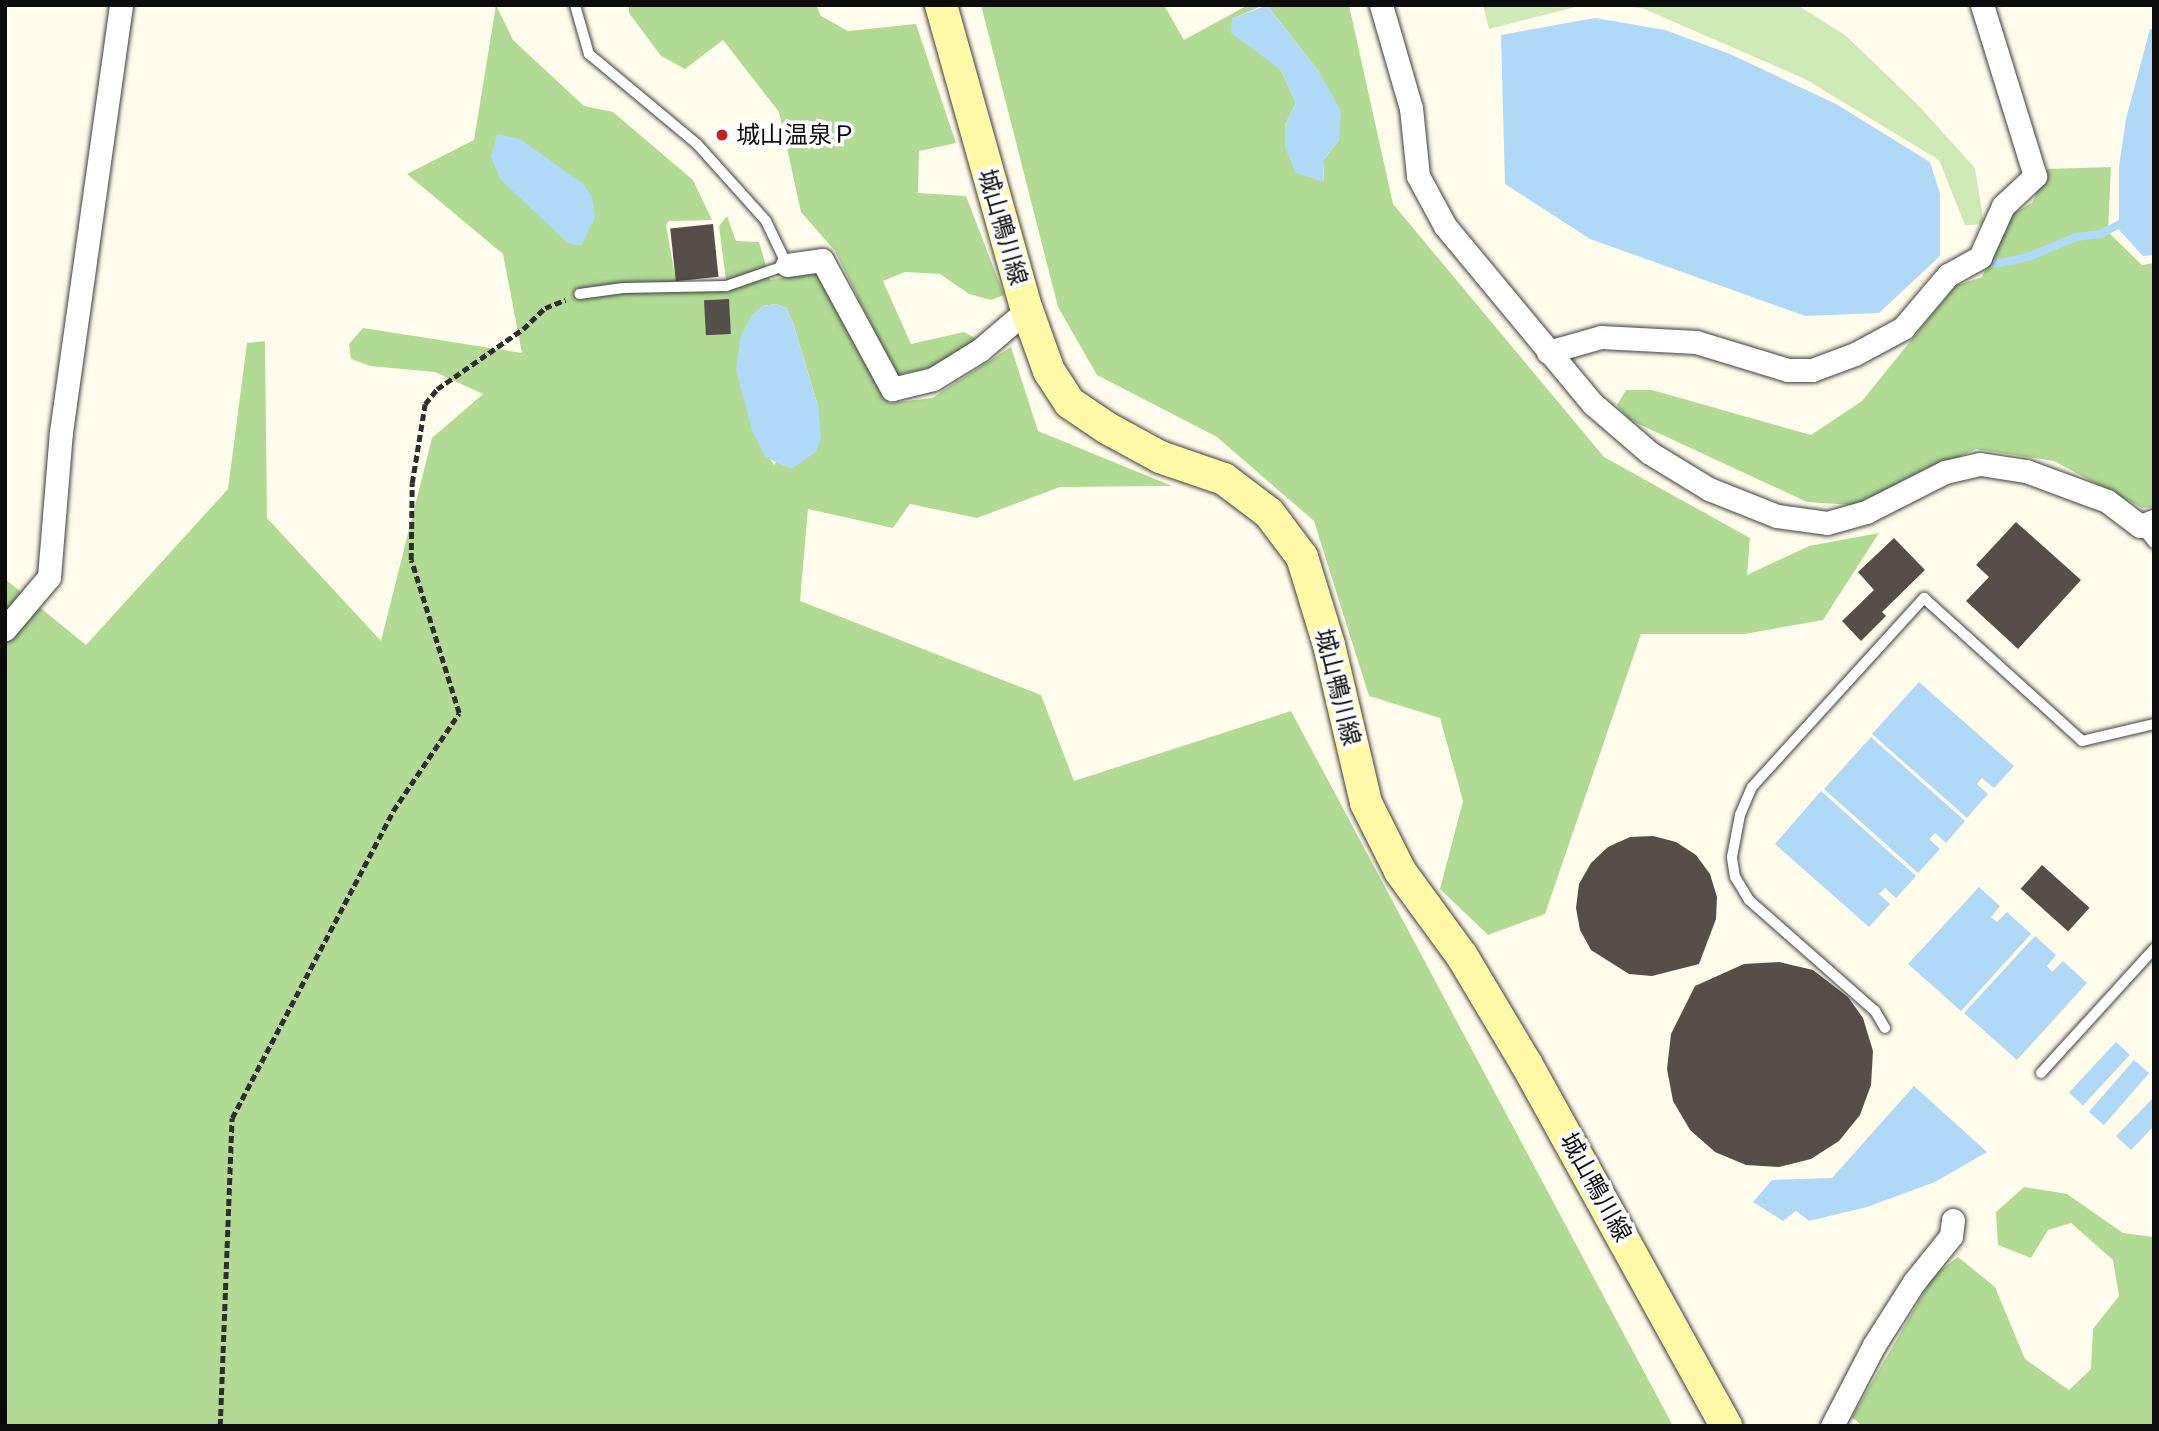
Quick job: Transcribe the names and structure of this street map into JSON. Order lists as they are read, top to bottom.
{
  "streets": {
    "main road": ["城山鴨川線"]
  },
  "places": ["城山温泉Ｐ"]
}
